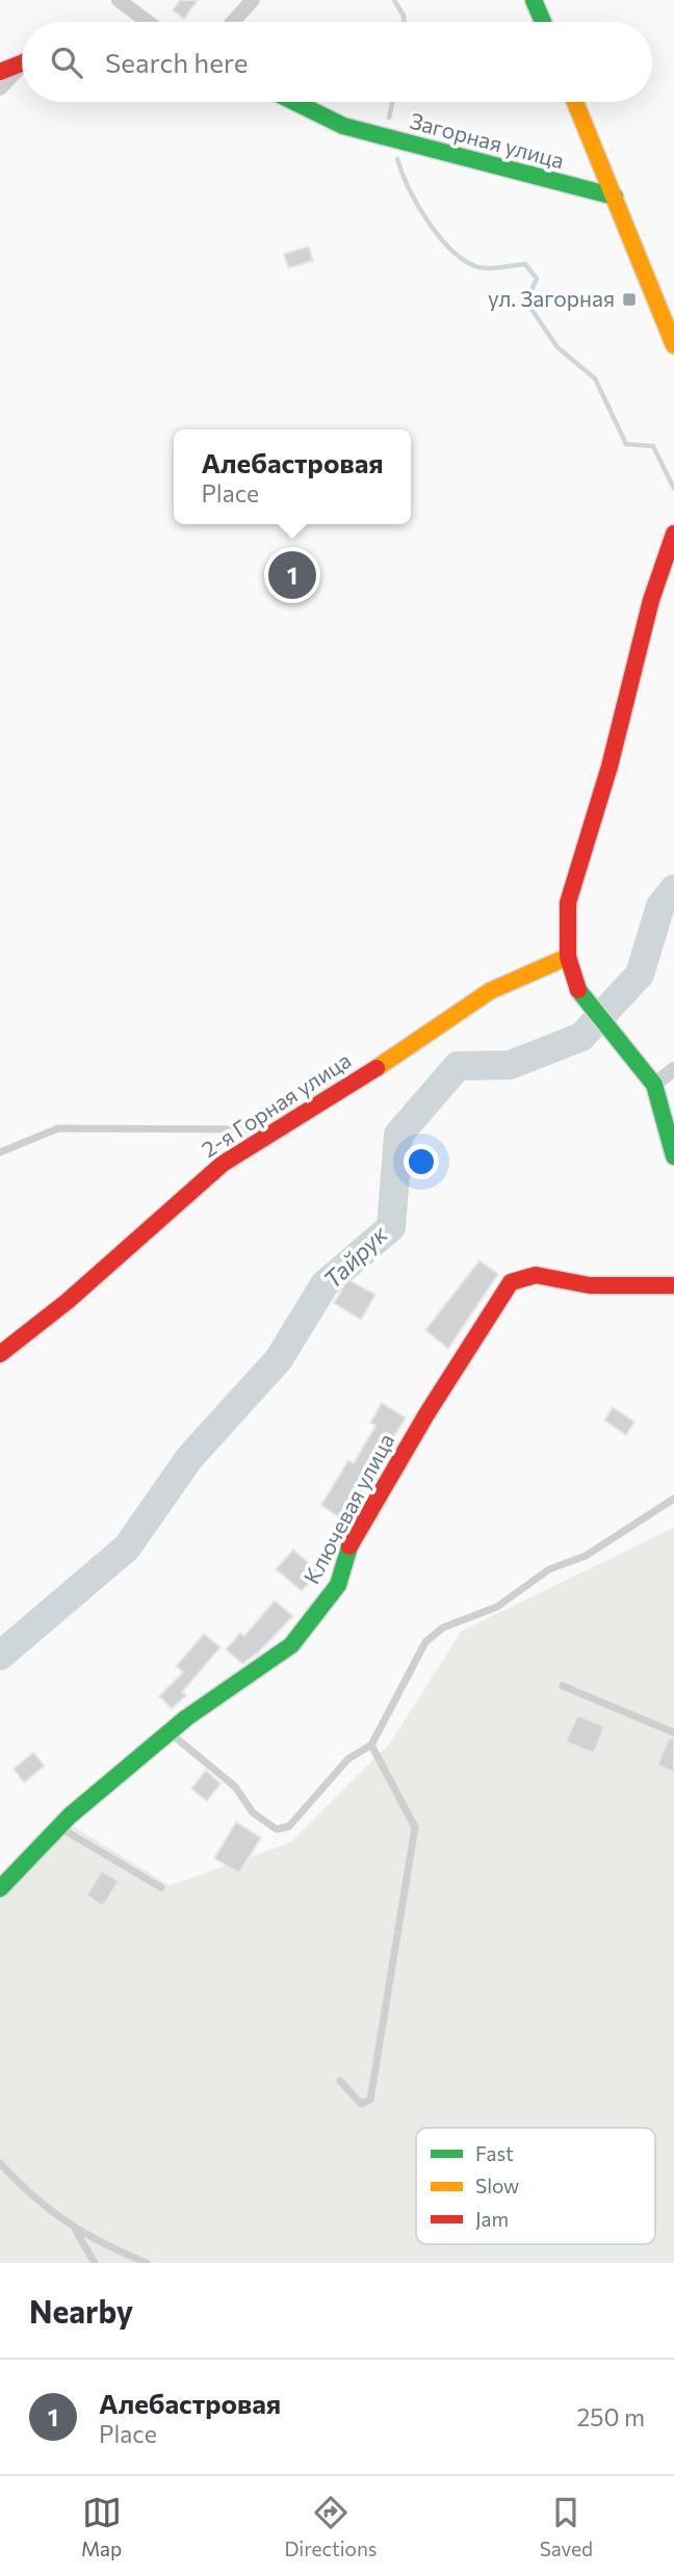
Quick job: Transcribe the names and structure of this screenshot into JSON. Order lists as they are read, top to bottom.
{
  "streets": {
    "street": ["Загорная улица", "2-я Горная улица", "Ключевая улица"]
  },
  "water": ["Тайрук"],
  "places": {
    "transit": ["ул. Загорная"]
  },
  "legend": ["Fast", "Slow", "Jam"],
  "page": {
    "search": "Search here",
    "popup": ["Алебастровая", "Place"],
    "pins": "1",
    "heading": "Nearby",
    "list": [
      {
        "mark": "1",
        "name": "Алебастровая",
        "note": "Place",
        "value": "250 m"
      }
    ],
    "nav": ["Map", "Directions", "Saved"]
  }
}
